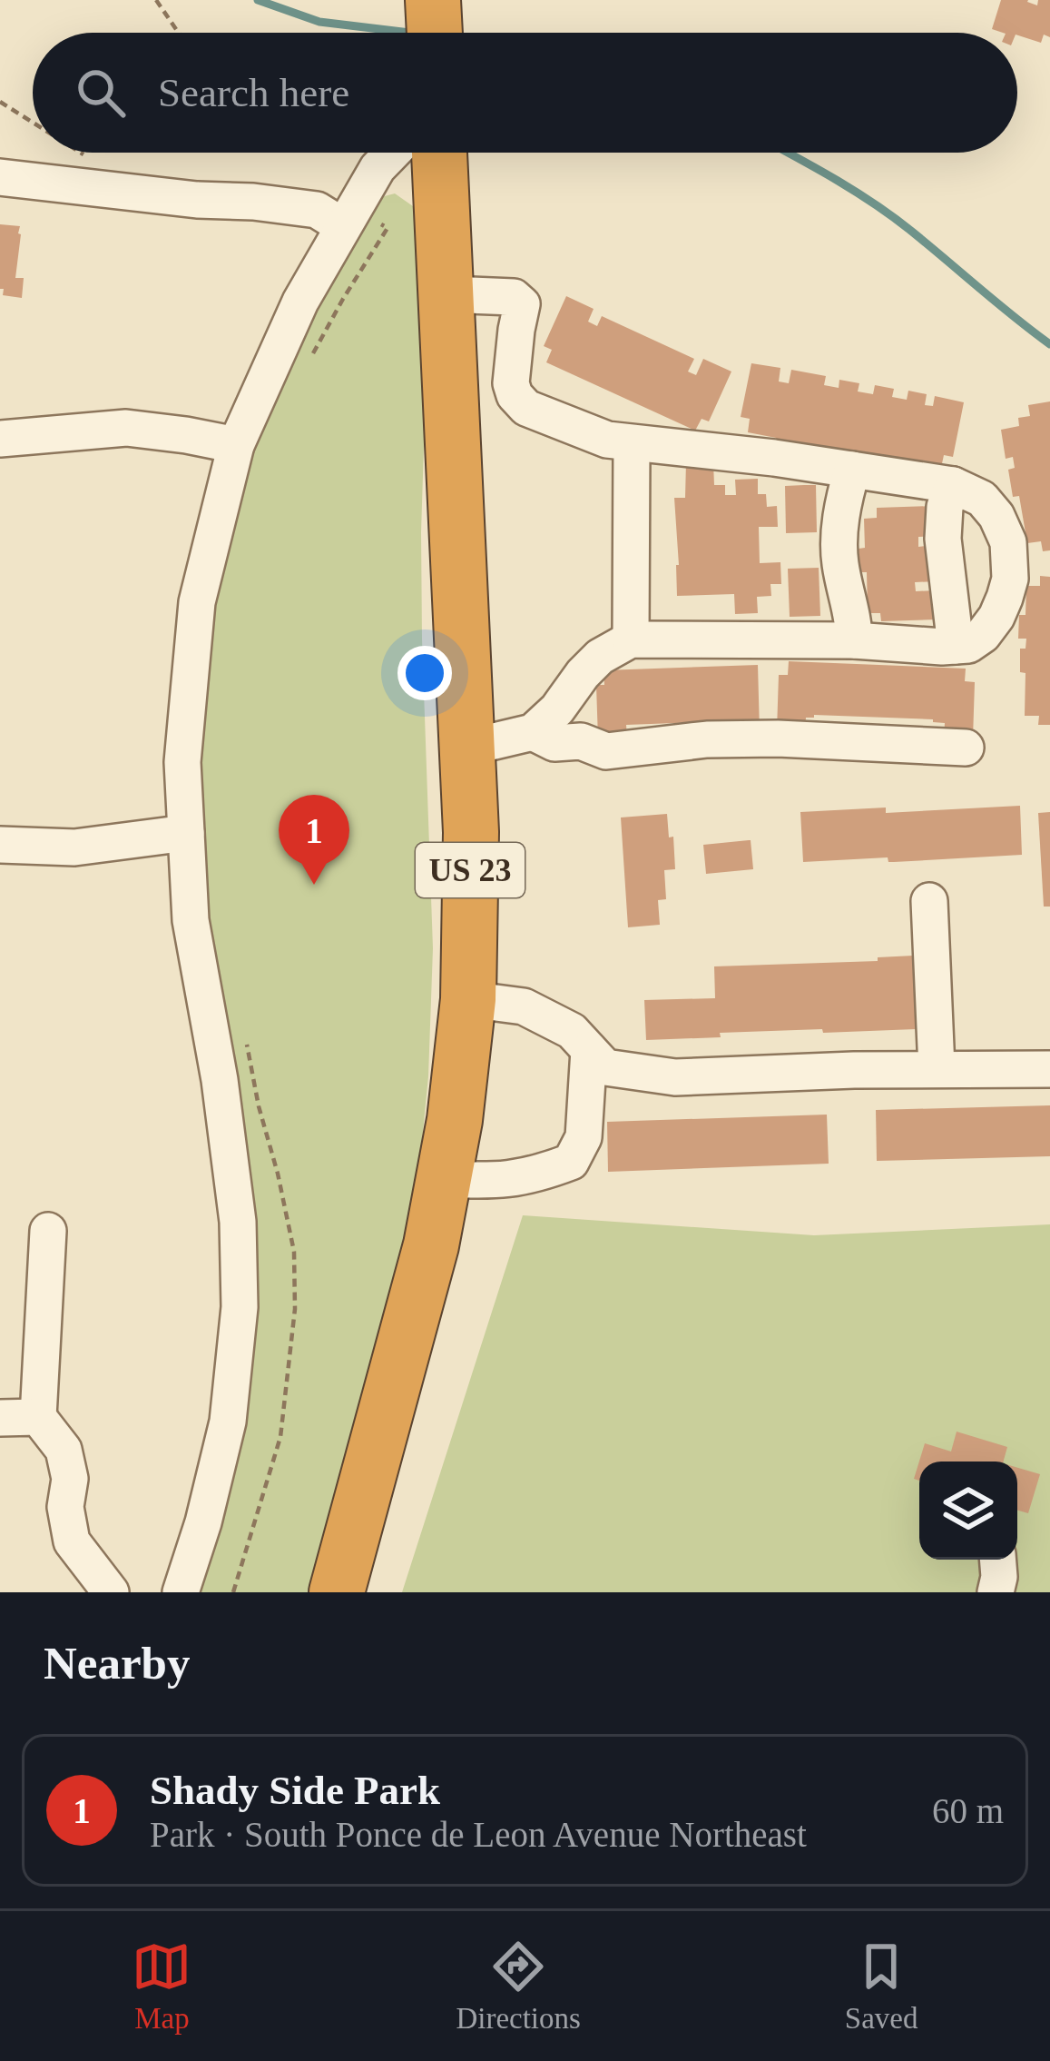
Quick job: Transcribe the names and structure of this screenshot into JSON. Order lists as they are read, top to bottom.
{
  "streets": {
    "highway": ["US 23"]
  },
  "page": {
    "search": "Search here",
    "pins": "1",
    "heading": "Nearby",
    "list": [
      {
        "mark": "1",
        "name": "Shady Side Park",
        "note": "Park · South Ponce de Leon Avenue Northeast",
        "value": "60 m"
      }
    ],
    "nav": ["Map", "Directions", "Saved"]
  }
}
